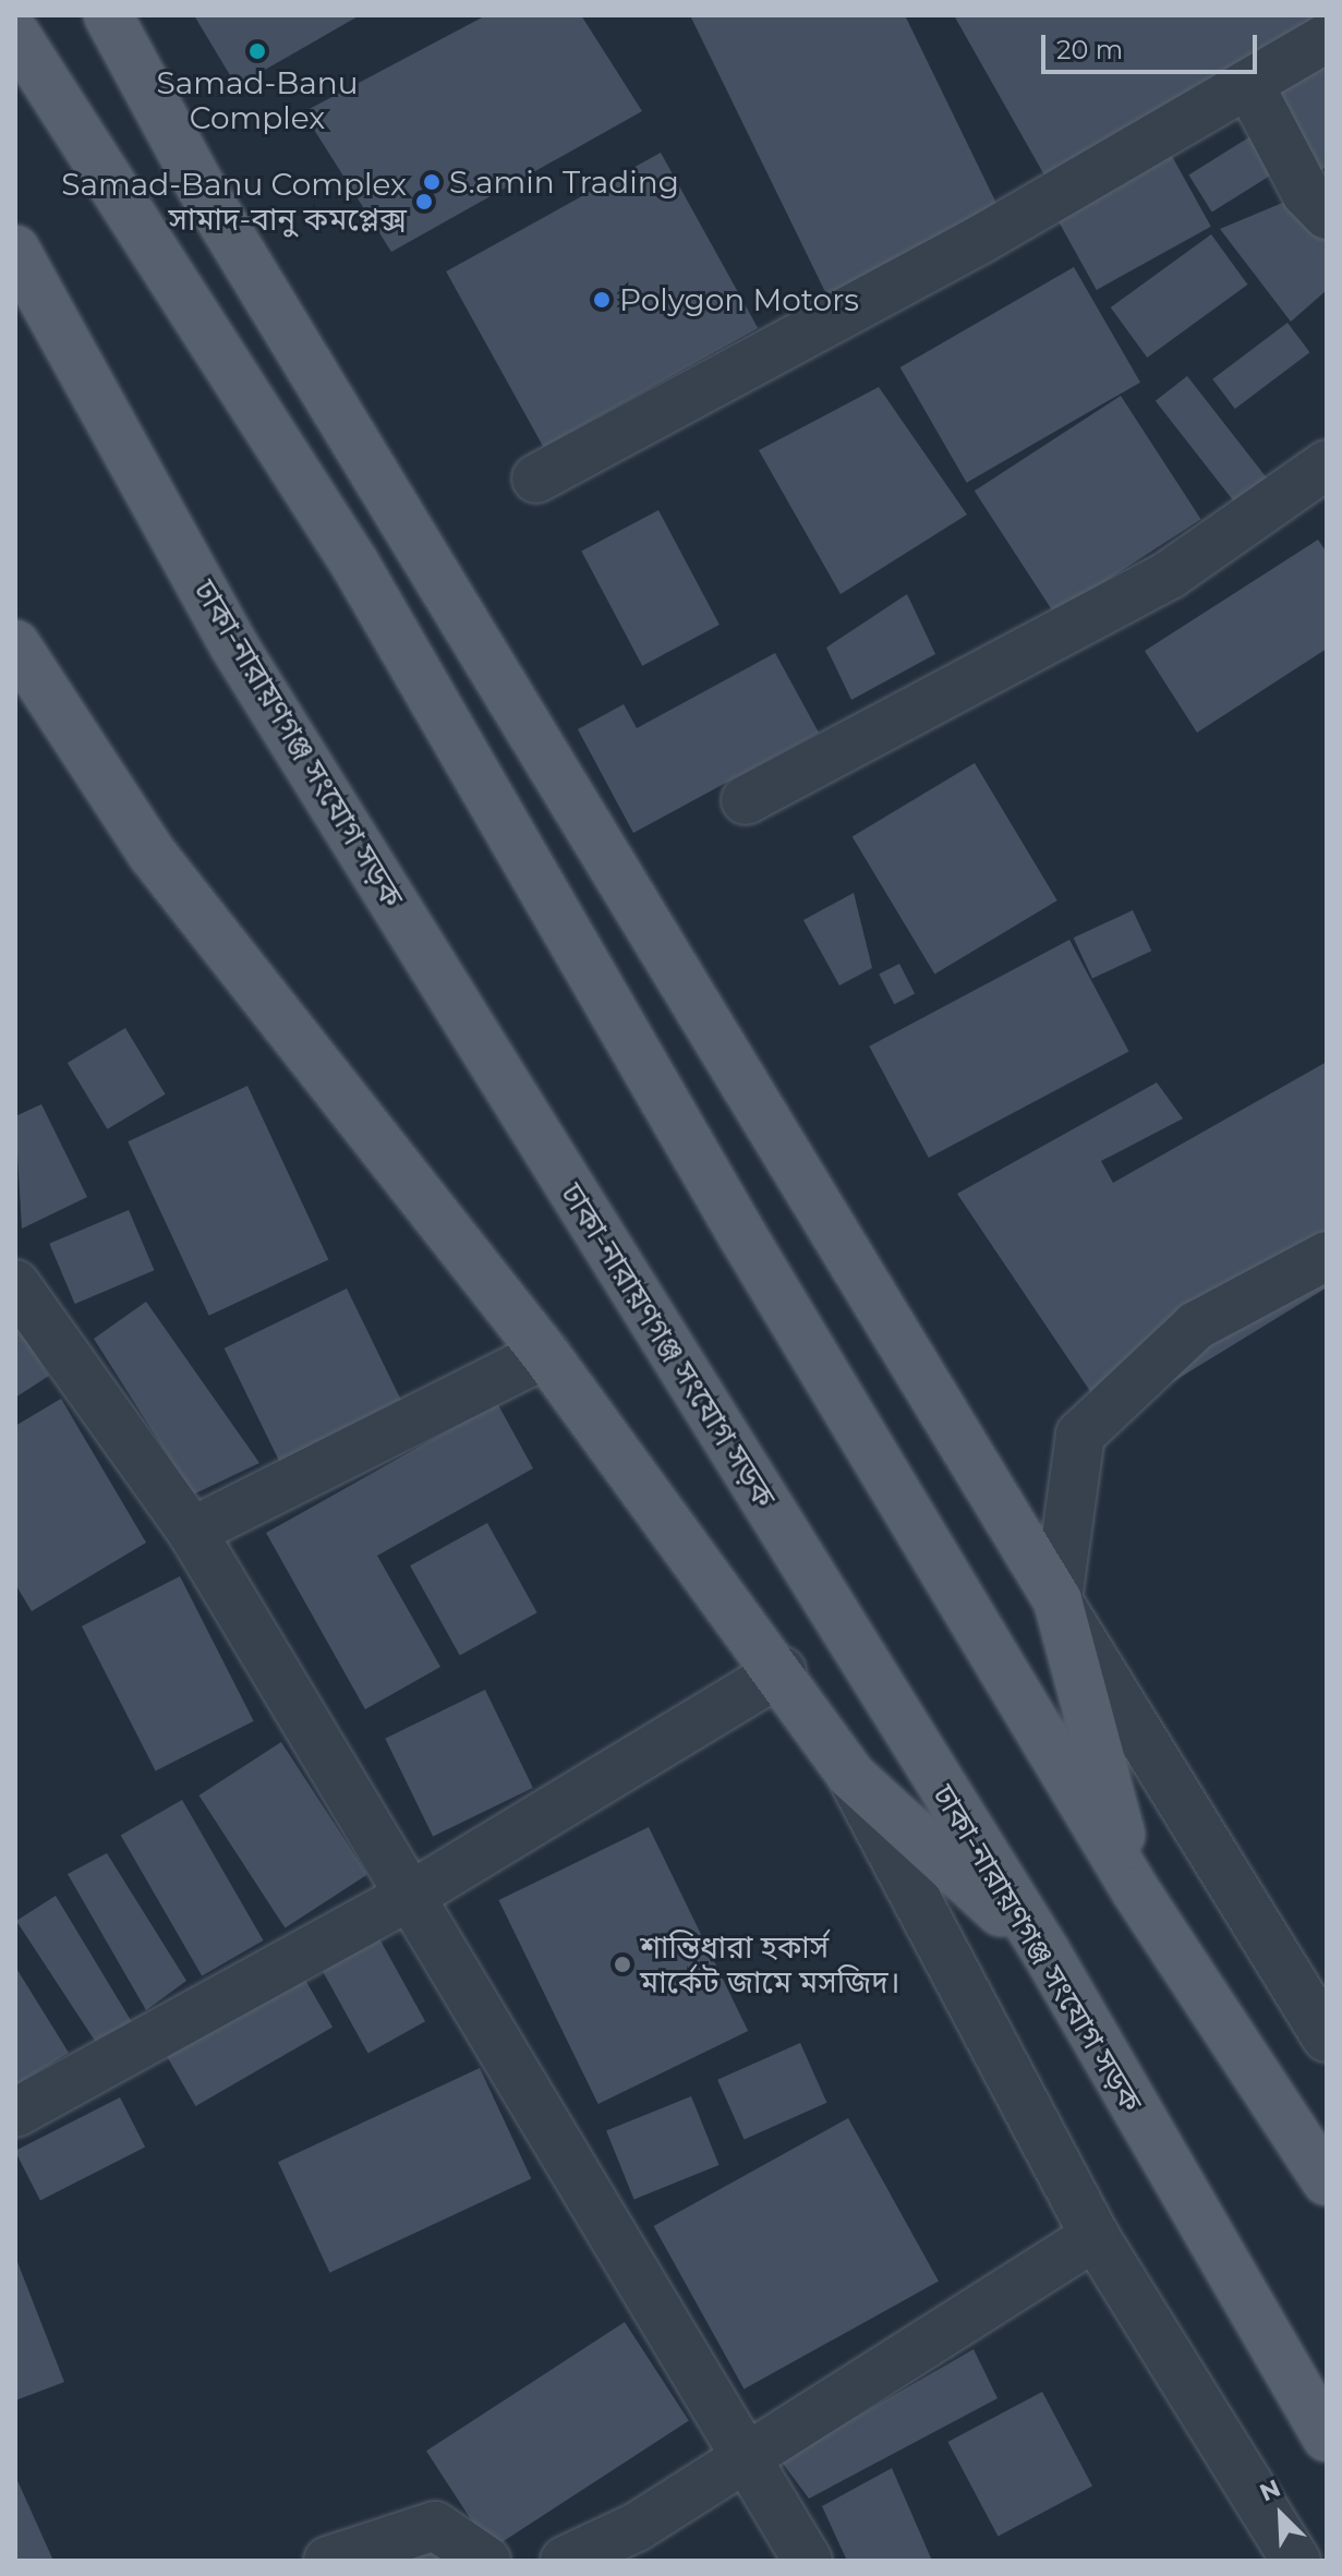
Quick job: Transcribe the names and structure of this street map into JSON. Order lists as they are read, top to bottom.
{
  "streets": {
    "main road": ["ঢাকা-নারায়ণগঞ্জ সংযোগ সড়ক"]
  },
  "places": [
    "Samad-Banu Complex",
    "S.amin Trading",
    "Samad-Banu Complex সামাদ-বানু কমপ্লেক্স",
    "Polygon Motors",
    "শান্তিধারা হকার্স মার্কেট জামে মসজিদ।"
  ],
  "scale_bar": "20 m",
  "north": "top left"
}
